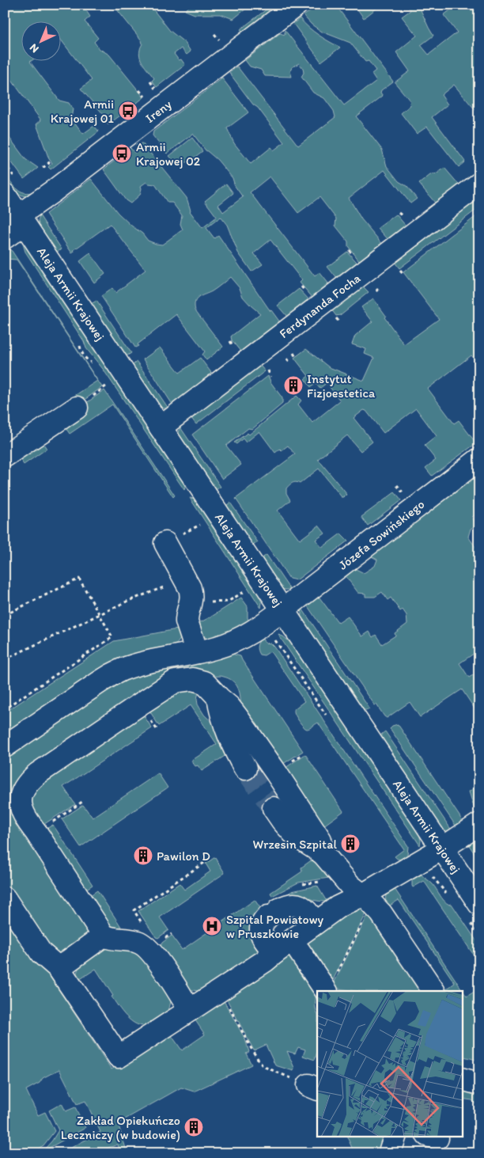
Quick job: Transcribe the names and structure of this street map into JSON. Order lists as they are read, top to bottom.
{
  "streets": {
    "street": [
      "Ireny",
      "Aleja Armii Krajowej",
      "Ferdynanda Focha",
      "Józefa Sowińskiego"
    ]
  },
  "crossings": [
    ["Ireny", "Aleja Armii Krajowej"],
    ["Aleja Armii Krajowej", "Ferdynanda Focha"],
    ["Aleja Armii Krajowej", "Józefa Sowińskiego"]
  ],
  "places": {
    "bus stop": ["Armii Krajowej 01", "Armii Krajowej 02"],
    "building": [
      "Instytut Fizjoestetica",
      "Wrzesin Szpital",
      "Pawilon D",
      "Zakład Opiekuńczo Leczniczy (w budowie)"
    ],
    "hospital": ["Szpital Powiatowy w Pruszkowie"]
  },
  "north": "bottom left"
}
